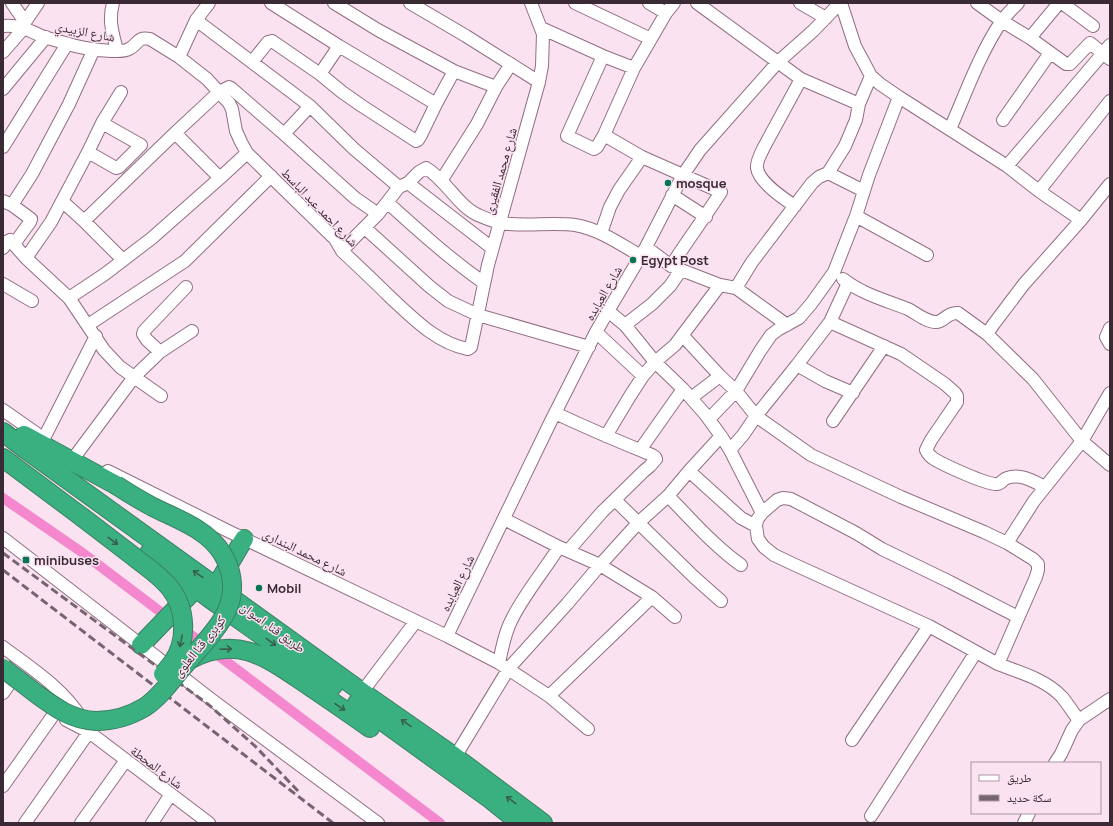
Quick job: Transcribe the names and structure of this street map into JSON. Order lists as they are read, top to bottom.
{
  "streets": {
    "highway": ["طريق قنا, اسوان", "كوبرى قنا العلوى"],
    "street": [
      "شارع الزبيدي",
      "شارع محمد الفقيرى",
      "شارع احمد عبد الباسط",
      "شارع العبابده",
      "شارع محمد البندارى",
      "شارع المحطة"
    ]
  },
  "crossings": [
    ["شارع الزبيدي", "شارع احمد عبد الباسط"],
    ["شارع محمد الفقيرى", "شارع احمد عبد الباسط"],
    ["شارع العبابده", "شارع محمد البندارى"],
    ["كوبرى قنا العلوى", "شارع المحطة"]
  ],
  "places": {
    "other": ["mosque", "Egypt Post", "Mobil"],
    "transit": ["minibuses"]
  },
  "legend": ["طريق", "سكة حديد"]
}
